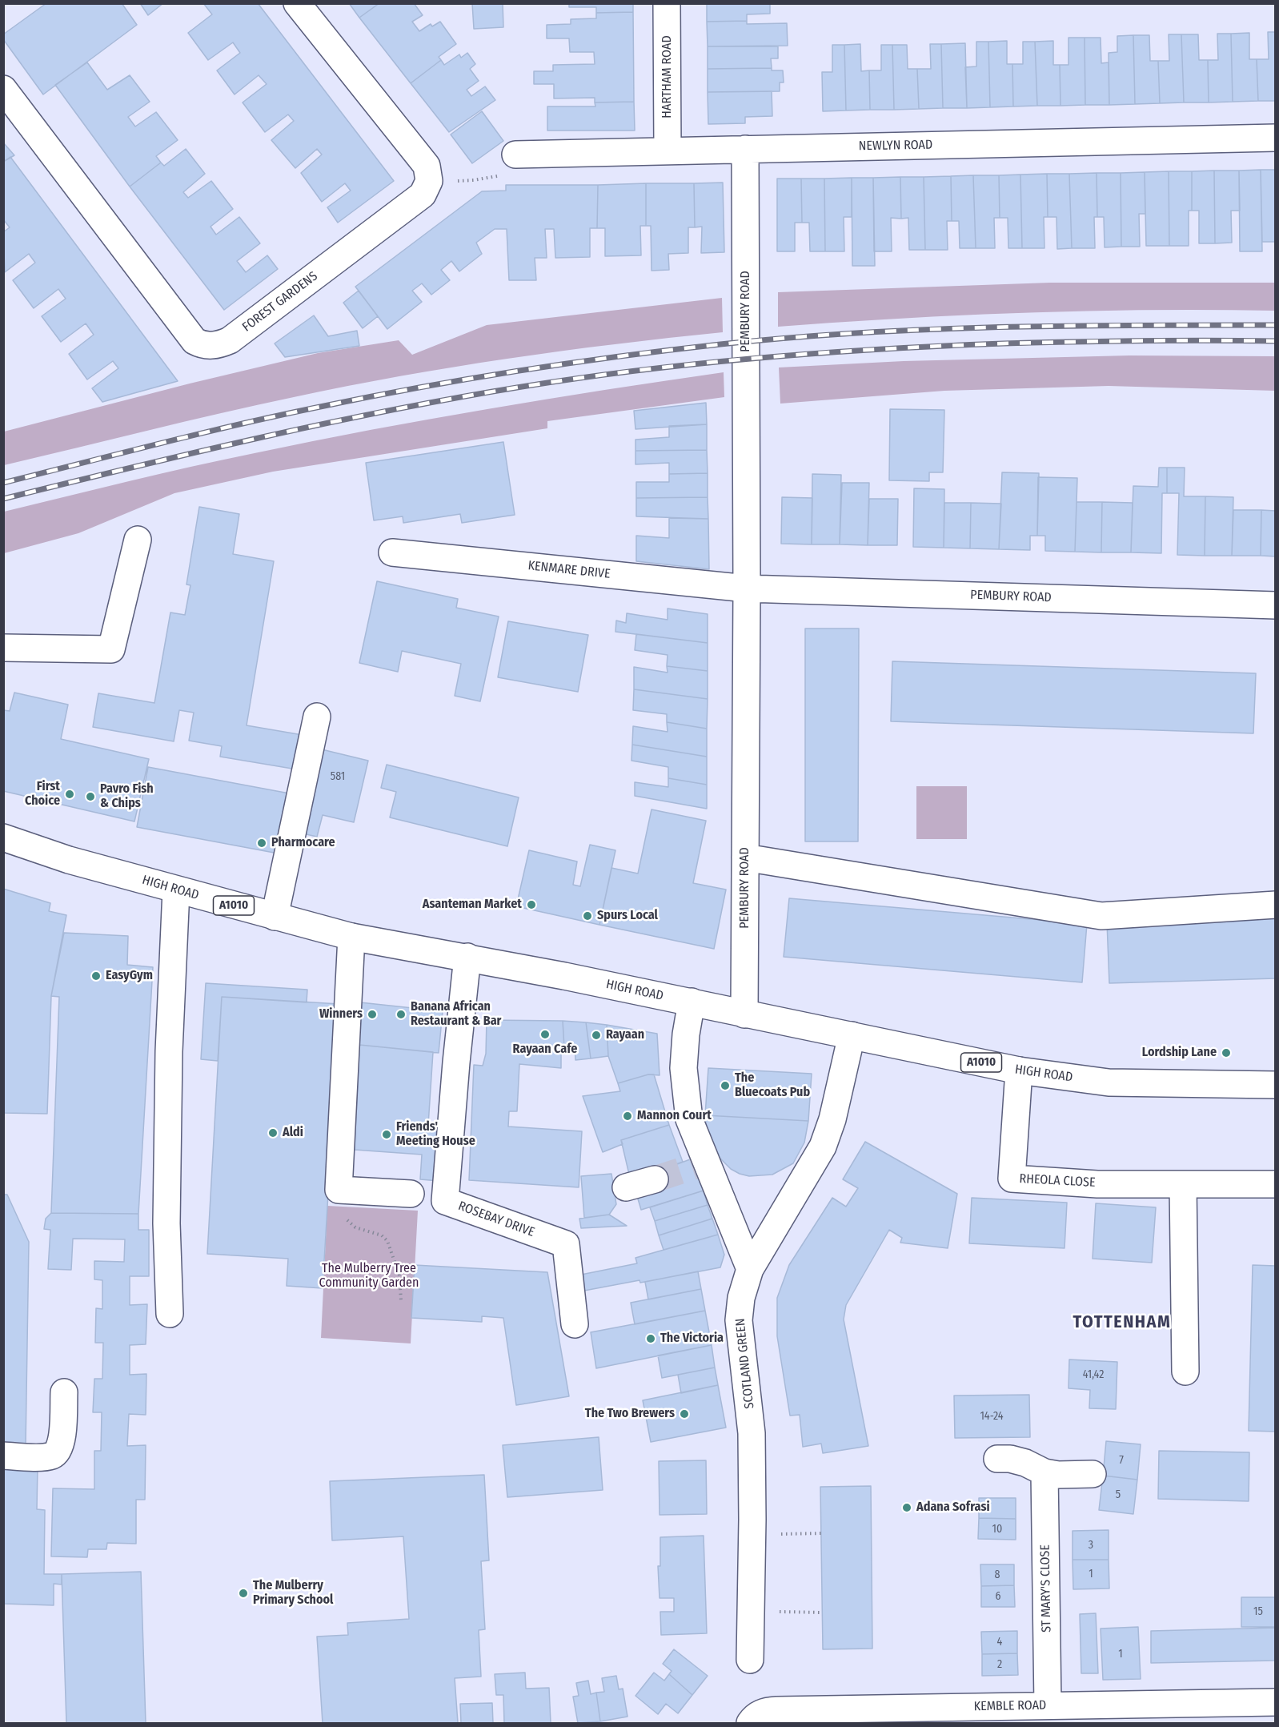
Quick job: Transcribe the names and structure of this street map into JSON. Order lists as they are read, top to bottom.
{
  "streets": {
    "street": [
      "HARTHAM ROAD",
      "NEWLYN ROAD",
      "FOREST GARDENS",
      "PEMBURY ROAD",
      "KENMARE DRIVE",
      "HIGH ROAD",
      "A1010",
      "RHEOLA CLOSE",
      "ROSEBAY DRIVE",
      "SCOTLAND GREEN",
      "ST MARY'S CLOSE",
      "KEMBLE ROAD"
    ]
  },
  "crossings": [
    ["HARTHAM ROAD", "NEWLYN ROAD"],
    ["NEWLYN ROAD", "PEMBURY ROAD"],
    ["PEMBURY ROAD", "KENMARE DRIVE"],
    ["PEMBURY ROAD", "HIGH ROAD"],
    ["HIGH ROAD", "RHEOLA CLOSE"],
    ["HIGH ROAD", "ROSEBAY DRIVE"],
    ["HIGH ROAD", "SCOTLAND GREEN"],
    ["ST MARY'S CLOSE", "KEMBLE ROAD"]
  ],
  "districts": ["TOTTENHAM"],
  "parks": ["The Mulberry Tree Community Garden"],
  "places": [
    "First Choice",
    "Pavro Fish & Chips",
    "Pharmocare",
    "Asanteman Market",
    "Spurs Local",
    "EasyGym",
    "Winners",
    "Banana African Restaurant & Bar",
    "Rayaan Cafe",
    "Rayaan",
    "Lordship Lane",
    "The Bluecoats Pub",
    "Mannon Court",
    "Aldi",
    "Friends' Meeting House",
    "The Victoria",
    "The Two Brewers",
    "Adana Sofrasi",
    "The Mulberry Primary School"
  ],
  "house_numbers": [
    "581",
    "41,42",
    "14-24",
    "7",
    "5",
    "10",
    "3",
    "1",
    "8",
    "6",
    "15",
    "4",
    "1",
    "2"
  ]
}
